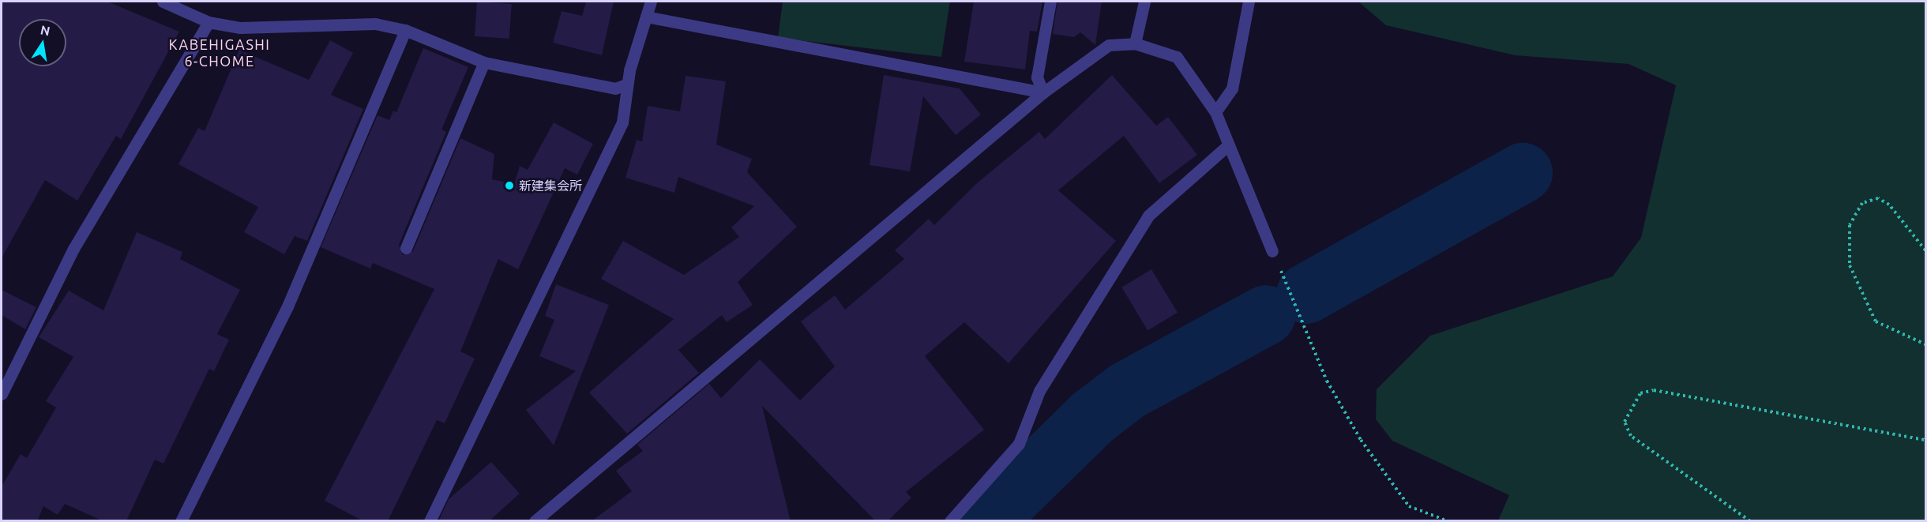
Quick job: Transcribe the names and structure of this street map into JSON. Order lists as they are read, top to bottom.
{
  "districts": ["KABEHIGASHI 6-CHOME"],
  "places": ["新建集会所"],
  "north": "top"
}
